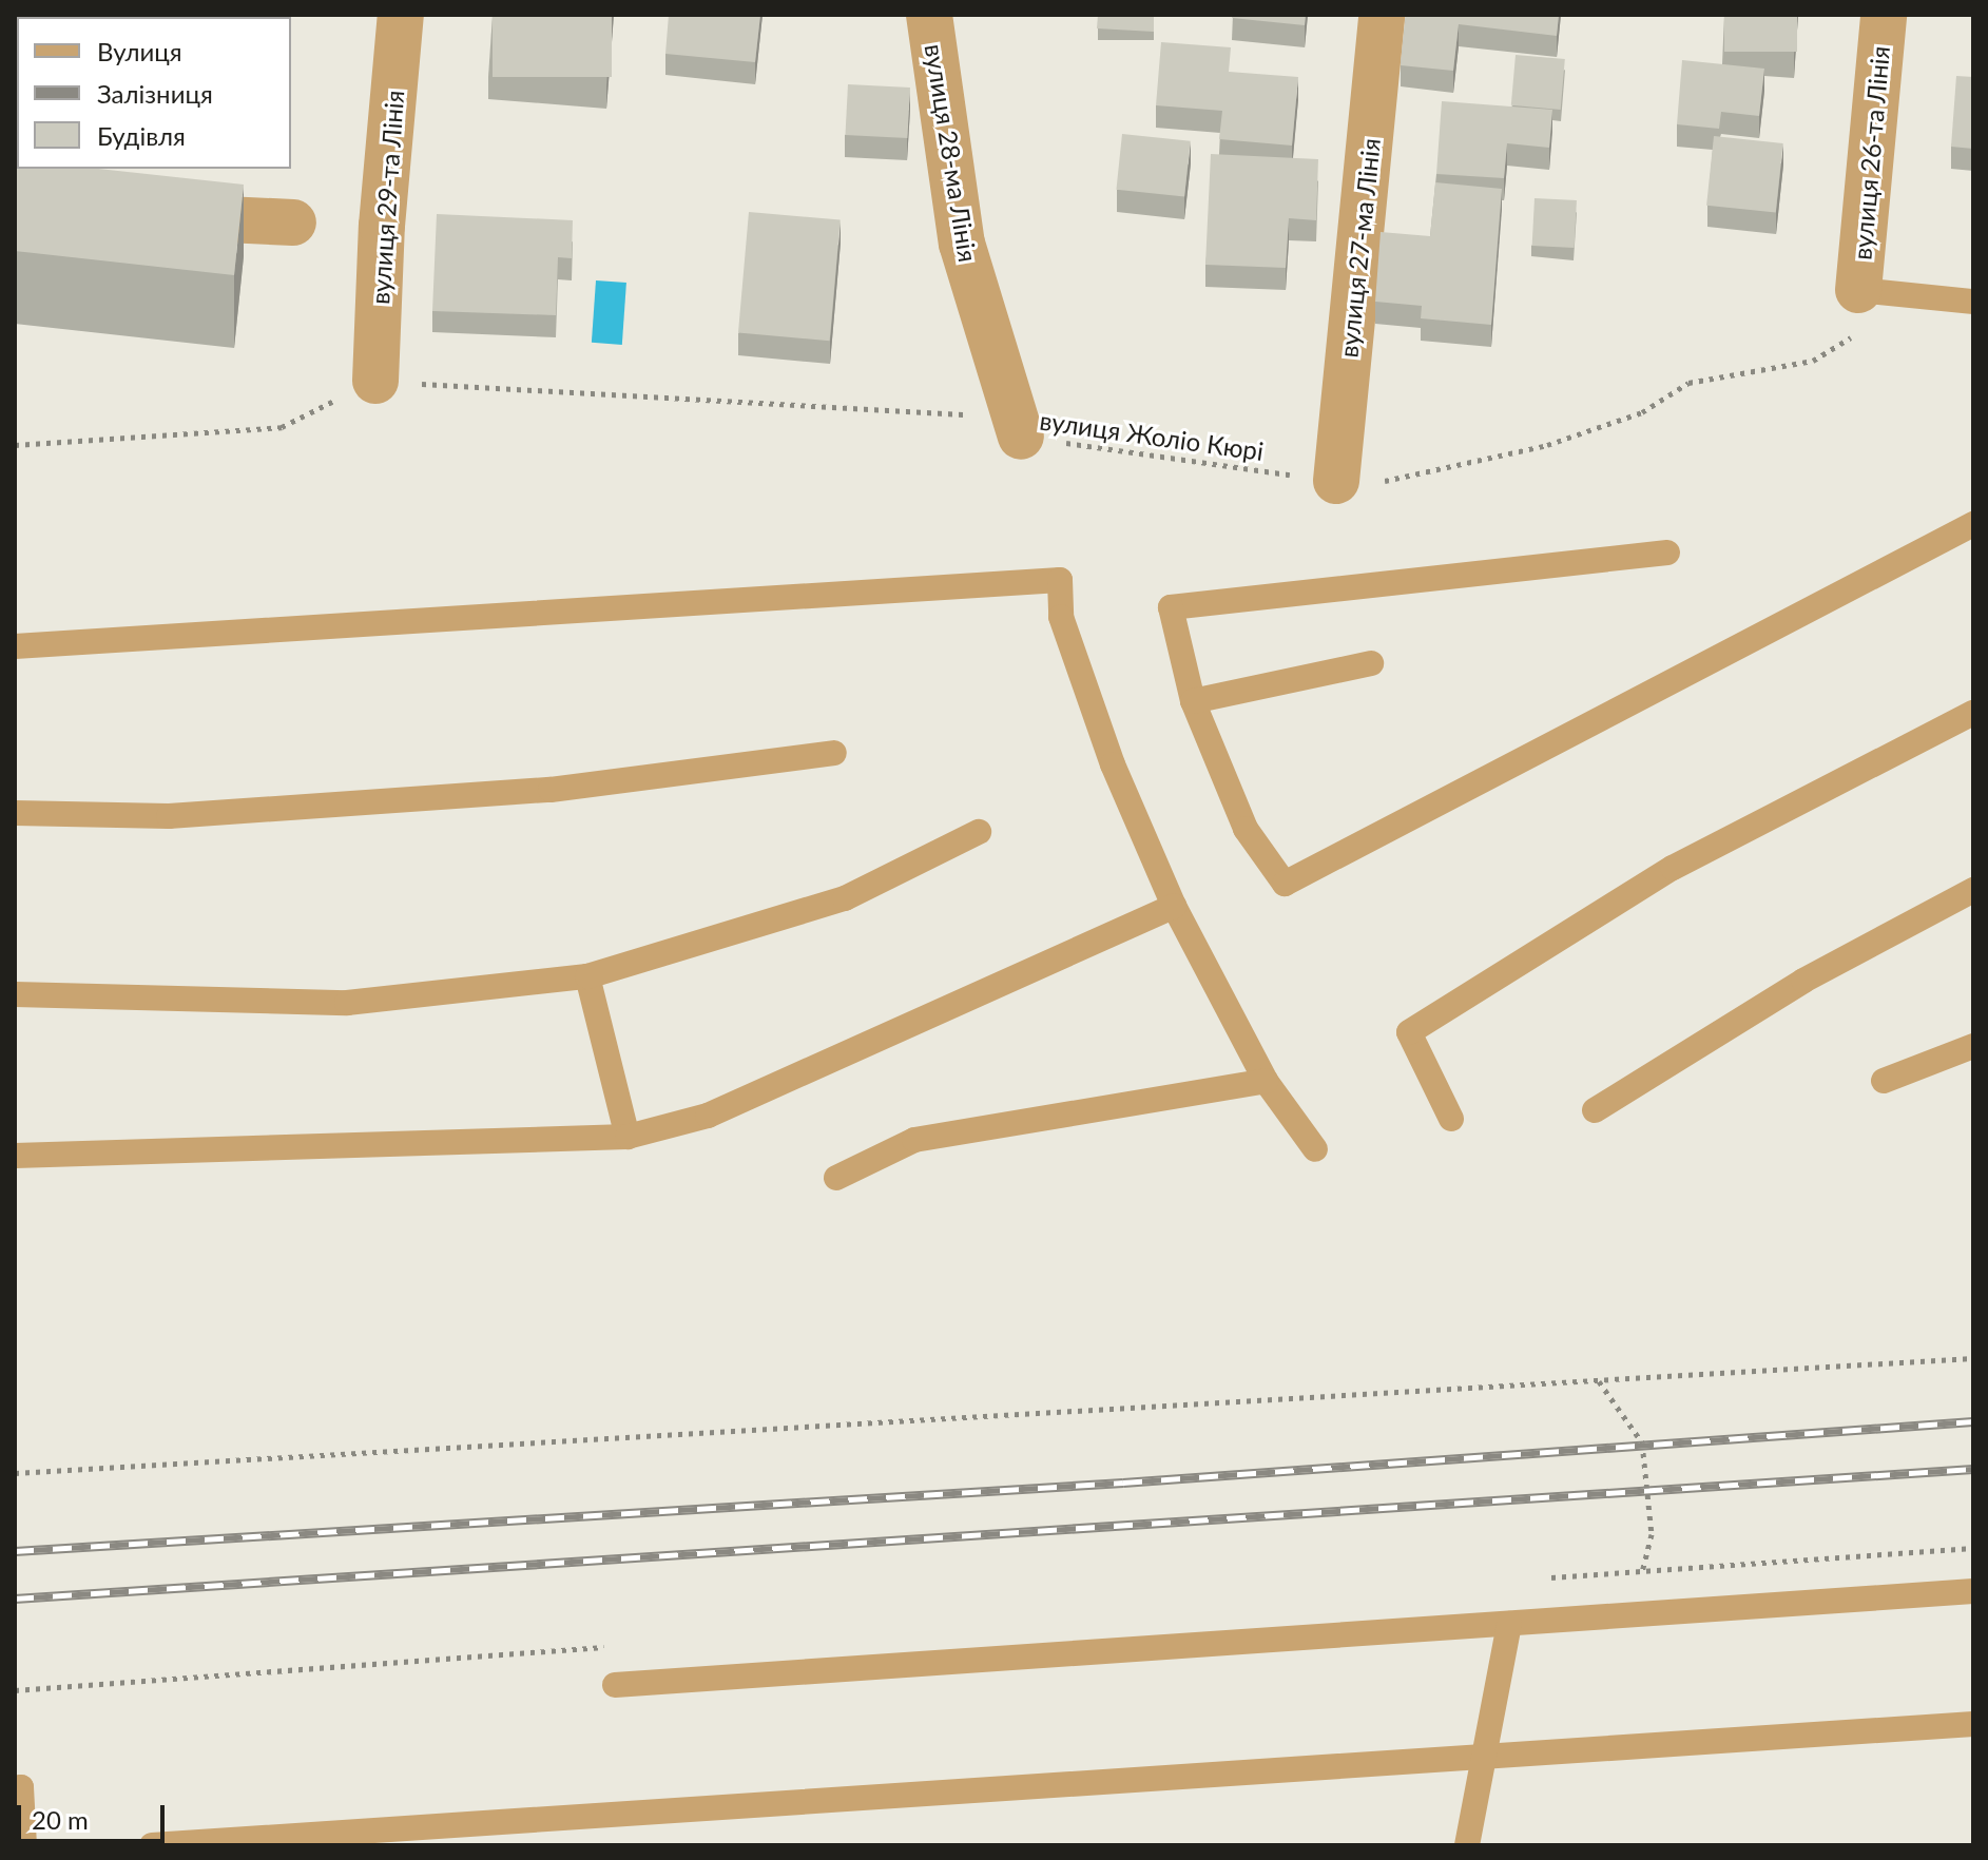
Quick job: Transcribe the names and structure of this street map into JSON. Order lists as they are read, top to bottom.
{
  "streets": {
    "street": [
      "вулиця 28-ма Лінія",
      "вулиця 26-та Лінія",
      "вулиця 29-та Лінія",
      "вулиця 27-ма Лінія"
    ],
    "path": ["вулиця Жоліо Кюрі"]
  },
  "crossings": [
    ["вулиця 28-ма Лінія", "вулиця Жоліо Кюрі"],
    ["вулиця 26-та Лінія", "вулиця Жоліо Кюрі"],
    ["вулиця 29-та Лінія", "вулиця Жоліо Кюрі"],
    ["вулиця 27-ма Лінія", "вулиця Жоліо Кюрі"]
  ],
  "legend": ["Вулиця", "Залізниця", "Будівля"],
  "scale_bar": "20 m"
}
